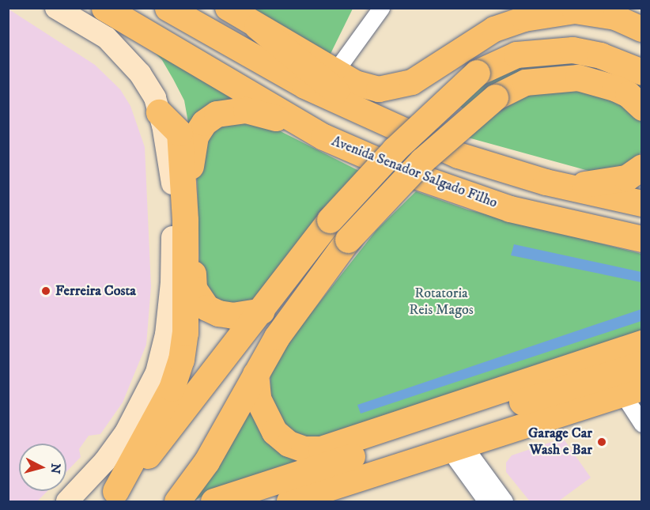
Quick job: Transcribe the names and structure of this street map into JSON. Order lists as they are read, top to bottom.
{
  "streets": {
    "highway": ["Avenida Senador Salgado Filho"]
  },
  "parks": ["Rotatoria Reis Magos"],
  "places": ["Ferreira Costa", "Garage Car Wash e Bar"],
  "north": "right"
}
